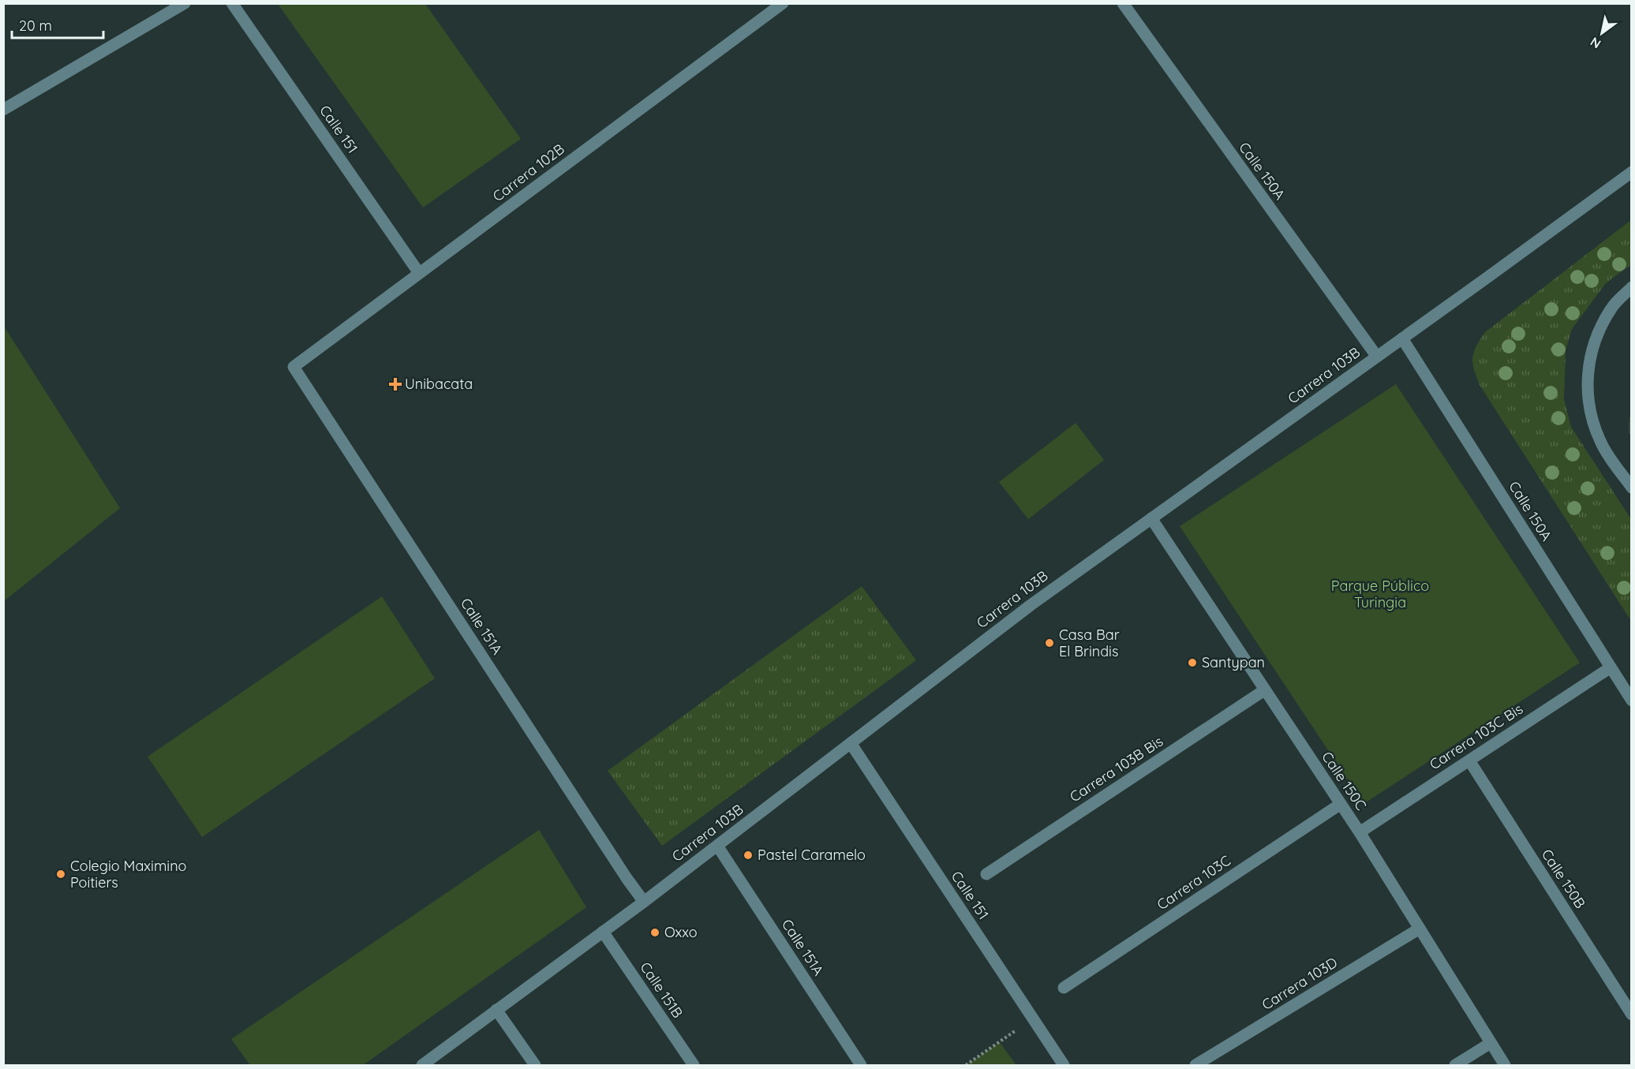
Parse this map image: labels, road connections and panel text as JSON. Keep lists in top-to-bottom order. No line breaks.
{"streets":{"street":["Calle 151","Calle 150A","Carrera 102B","Carrera 103B","Calle 151A","Carrera 103C Bis","Carrera 103B Bis","Calle 150C","Calle 150B","Carrera 103C","Carrera 103D","Calle 151B"]},"crossings":[["Calle 151","Carrera 102B"],["Calle 151","Carrera 103B"],["Calle 150A","Carrera 103B"],["Calle 150A","Carrera 103C Bis"],["Carrera 102B","Calle 151A"],["Carrera 103B","Calle 151A"],["Carrera 103B","Calle 150C"],["Carrera 103B","Calle 151B"],["Carrera 103C Bis","Calle 150C"],["Carrera 103C Bis","Calle 150B"],["Carrera 103B Bis","Calle 150C"],["Calle 150C","Carrera 103C"],["Calle 150C","Carrera 103D"]],"parks":["Parque Público Turingia"],"places":{"health":["Unibacata"],"other":["Casa Bar El Brindis","Santypan","Pastel Caramelo","Colegio Maximino Poitiers","Oxxo"]},"scale_bar":"20 m","north":"bottom left"}
